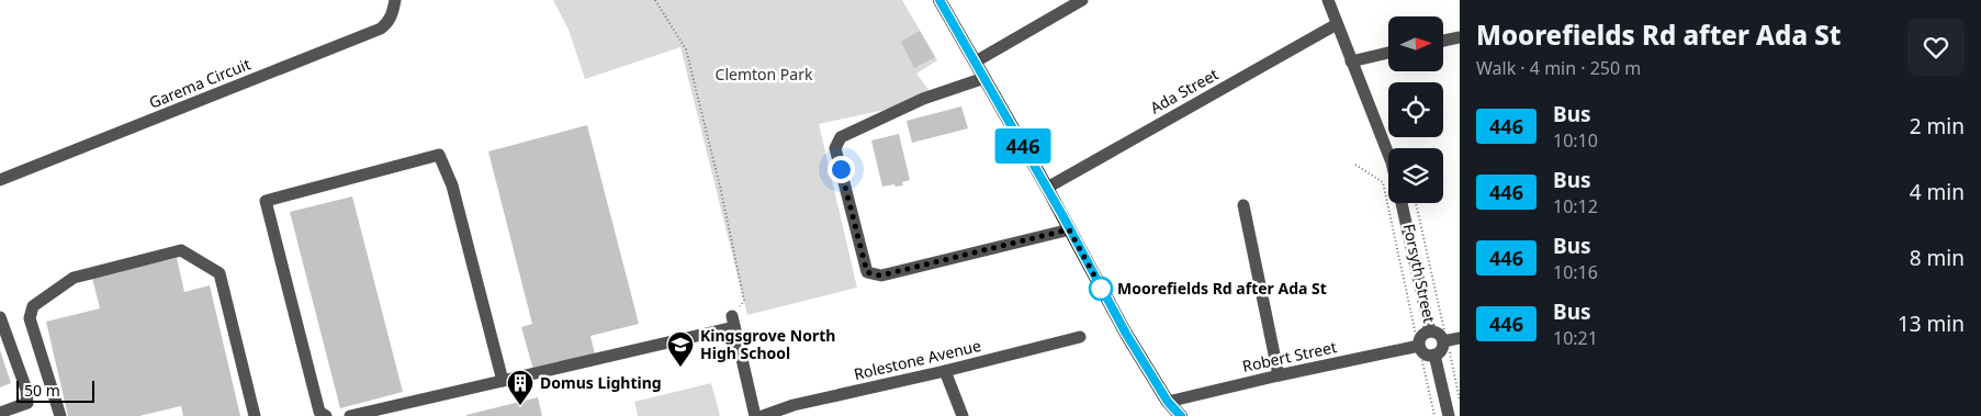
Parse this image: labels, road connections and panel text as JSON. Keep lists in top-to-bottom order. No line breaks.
{"streets":{"street":["Garema Circuit","Ada Street","Forsyth Street","Robert Street","Rolestone Avenue"]},"crossings":[["Ada Street","Forsyth Street"],["Forsyth Street","Robert Street"]],"parks":["Clemton Park"],"places":{"other":["Moorefields Rd after Ada St"],"school or university":["Kingsgrove North High School"],"building":["Domus Lighting"]},"lines":["bus line 446"],"scale_bar":"50 m","north":"right","page":{"on_map":"446","heading":["Moorefields Rd after Ada St","Walk · 4 min · 250 m"],"list":[{"mark":"446","name":"Bus","note":"10:10","value":"2 min"},{"mark":"446","name":"Bus","note":"10:12","value":"4 min"},{"mark":"446","name":"Bus","note":"10:16","value":"8 min"},{"mark":"446","name":"Bus","note":"10:21","value":"13 min"}],"scale":"50 m"}}
